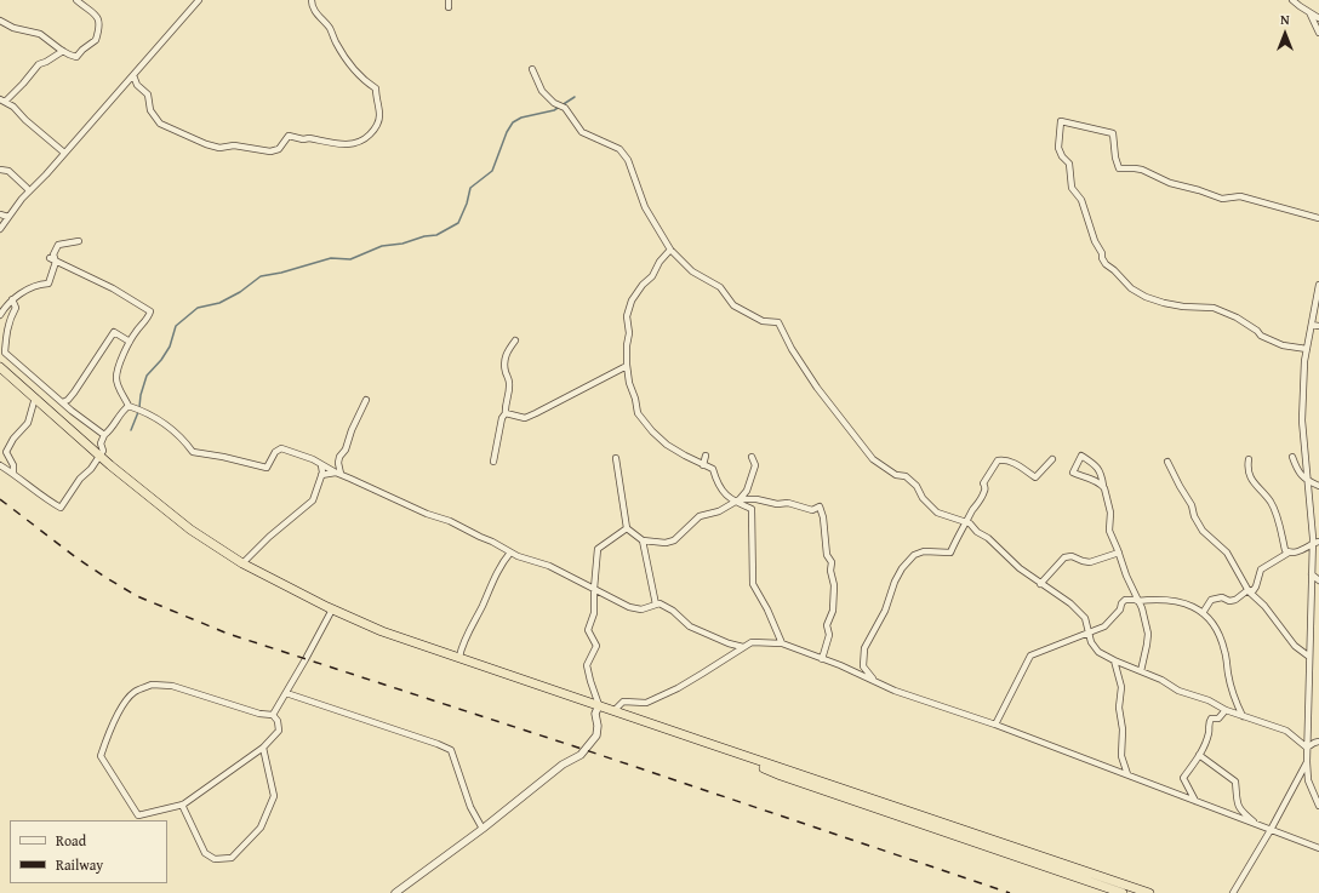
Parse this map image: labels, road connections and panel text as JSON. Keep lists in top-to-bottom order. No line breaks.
{"legend":["Road","Railway"],"north":"top"}
